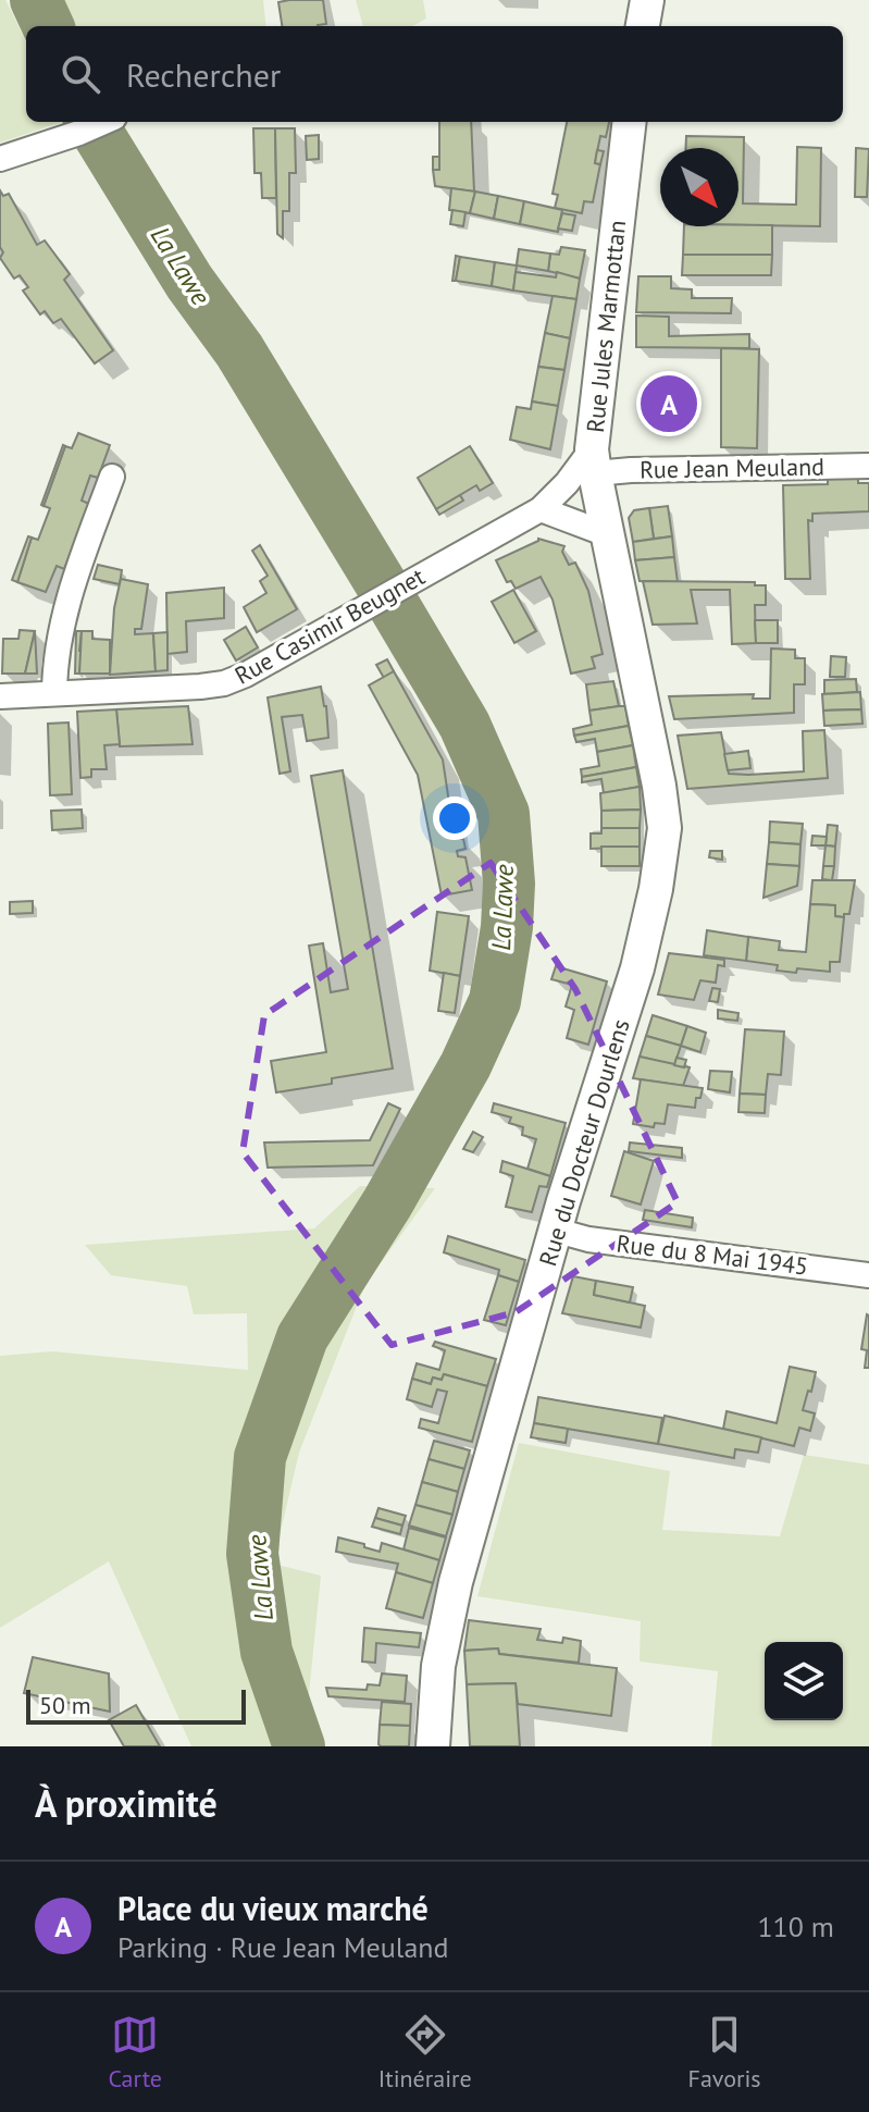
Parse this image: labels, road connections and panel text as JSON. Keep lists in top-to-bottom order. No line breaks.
{"streets":{"street":["Rue Jules Marmottan","Rue Jean Meuland","Rue Casimir Beugnet","Rue du Docteur Dourlens","Rue du 8 Mai 1945"]},"crossings":[["Rue Jules Marmottan","Rue Jean Meuland"],["Rue Jules Marmottan","Rue Casimir Beugnet"],["Rue Jules Marmottan","Rue du Docteur Dourlens"],["Rue Jean Meuland","Rue Casimir Beugnet"],["Rue du Docteur Dourlens","Rue du 8 Mai 1945"]],"water":["La Lawe"],"scale_bar":"50 m","north":"bottom right","page":{"search":"Rechercher","pins":"A","scale":"50 m","heading":"À proximité","list":[{"mark":"A","name":"Place du vieux marché","note":"Parking · Rue Jean Meuland","value":"110 m"}],"nav":["Carte","Itinéraire","Favoris"]}}
